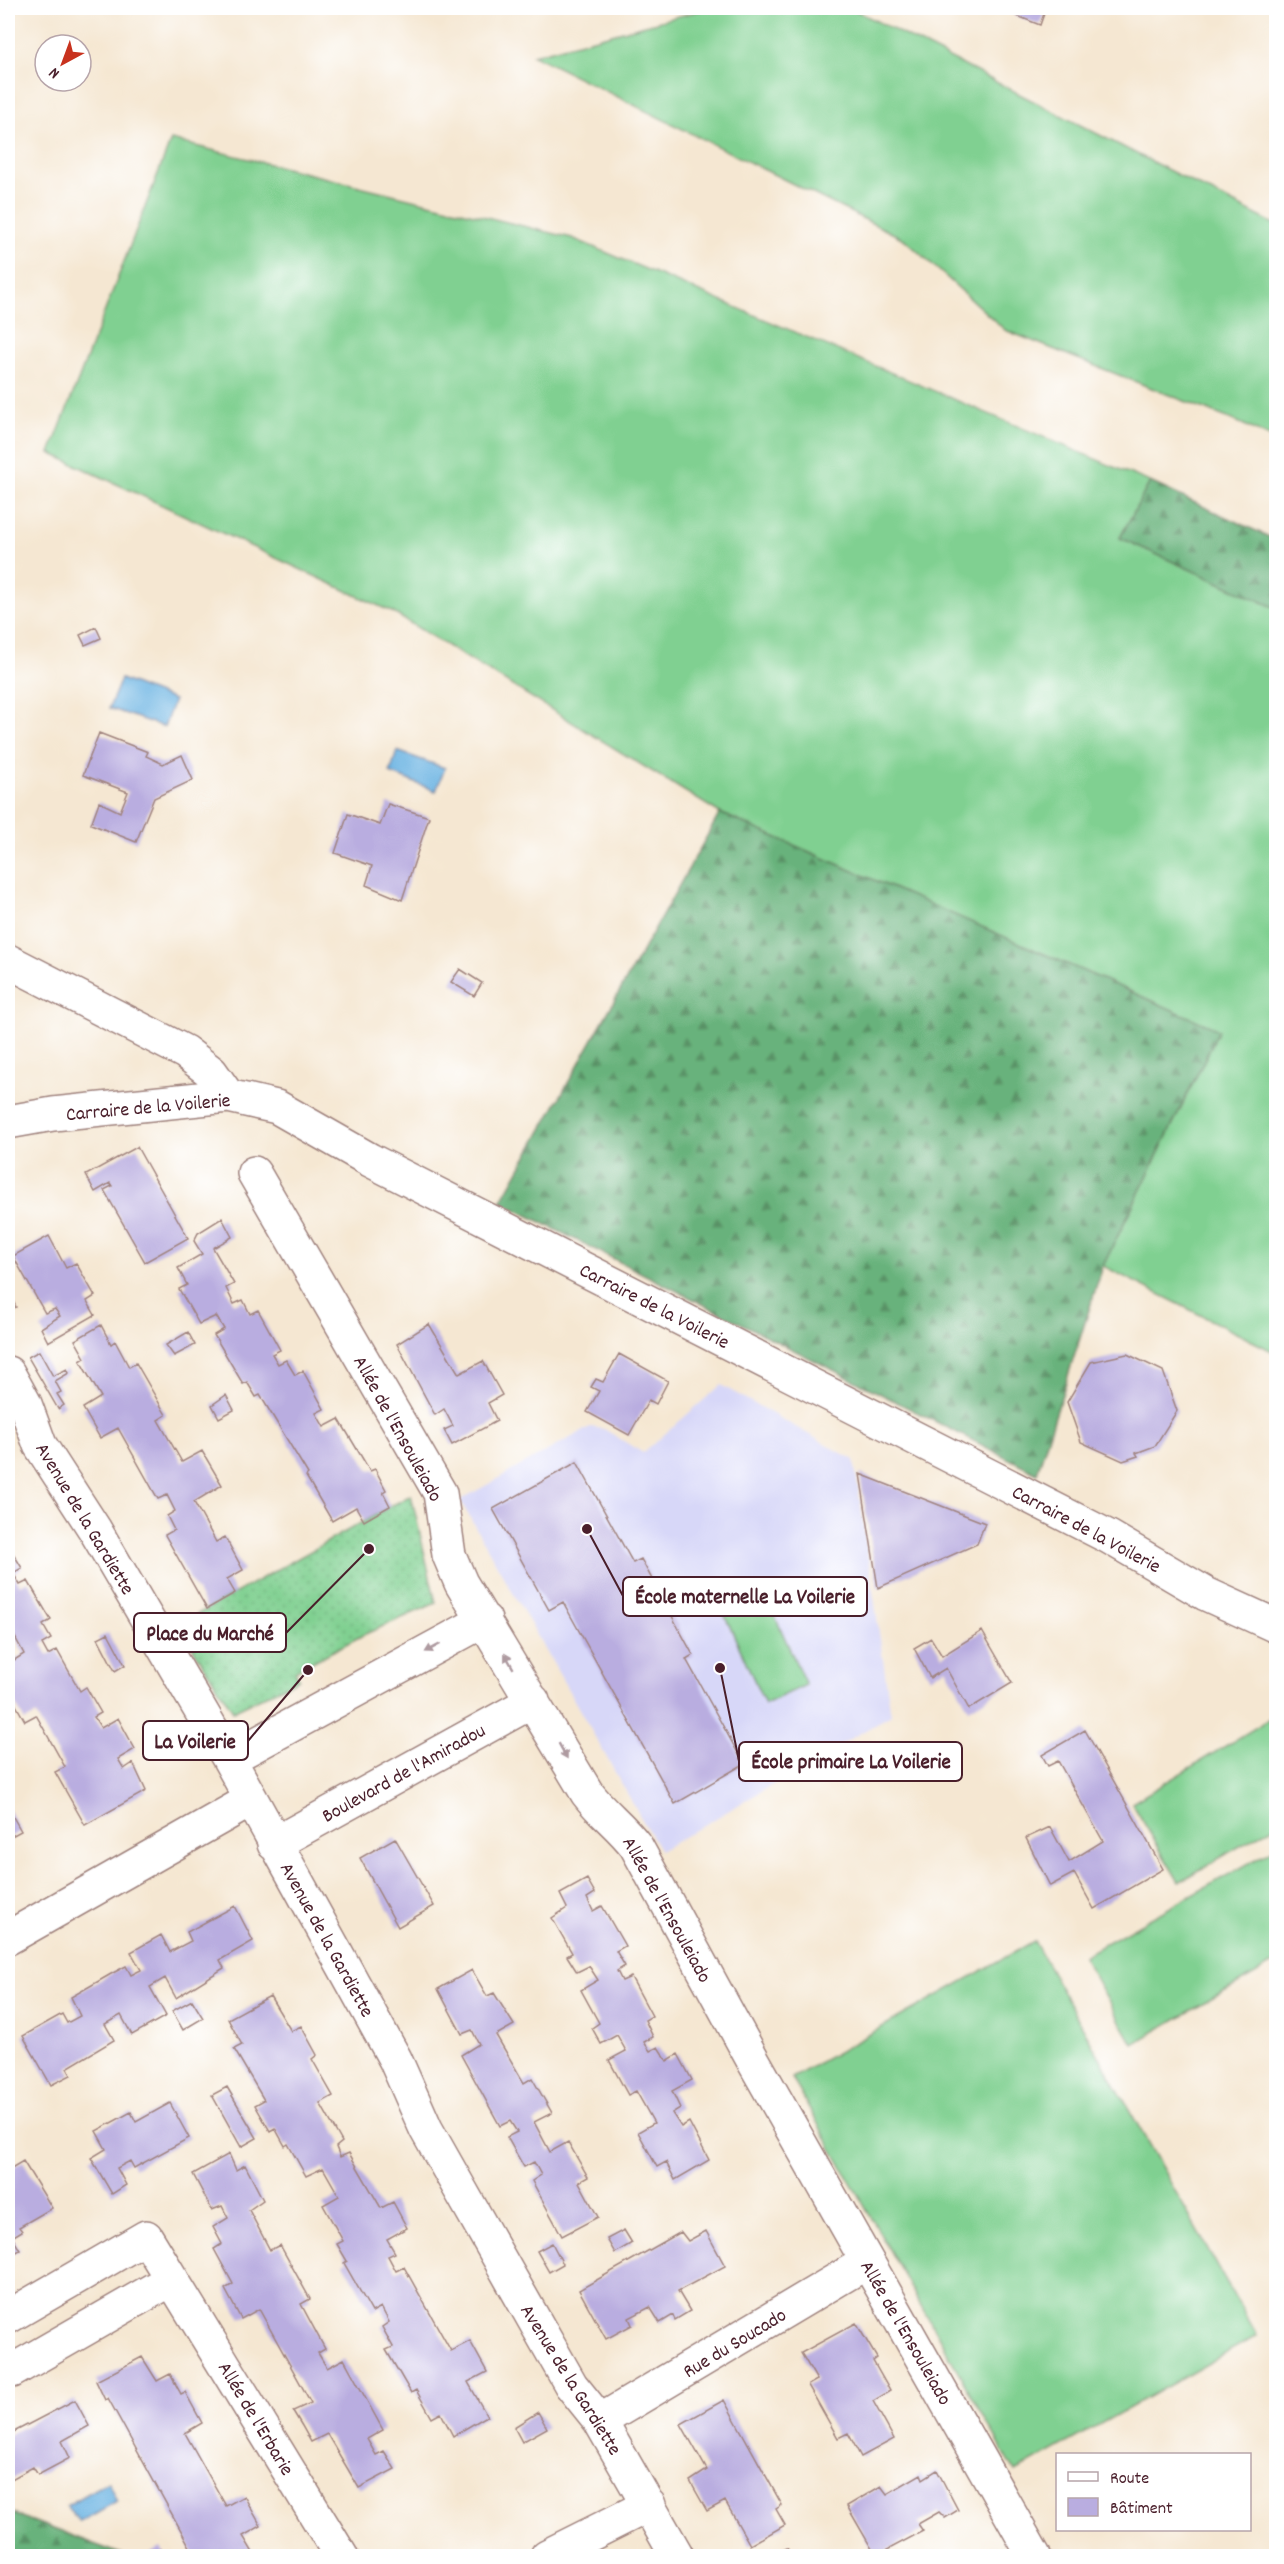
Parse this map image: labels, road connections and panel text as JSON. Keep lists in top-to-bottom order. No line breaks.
{"streets":{"street":["Carraire de la Voilerie","Allée de l'Ensouleiado","Avenue de la Gardiette","Boulevard de l'Amiradou","Rue du Soucado","Allée de l'Erbarie"]},"crossings":[["Allée de l'Ensouleiado","Boulevard de l'Amiradou"],["Allée de l'Ensouleiado","Rue du Soucado"],["Avenue de la Gardiette","Boulevard de l'Amiradou"],["Avenue de la Gardiette","Rue du Soucado"]],"places":["École maternelle La Voilerie","Place du Marché","École primaire La Voilerie","La Voilerie"],"legend":["Route","Bâtiment"],"north":"bottom left"}
